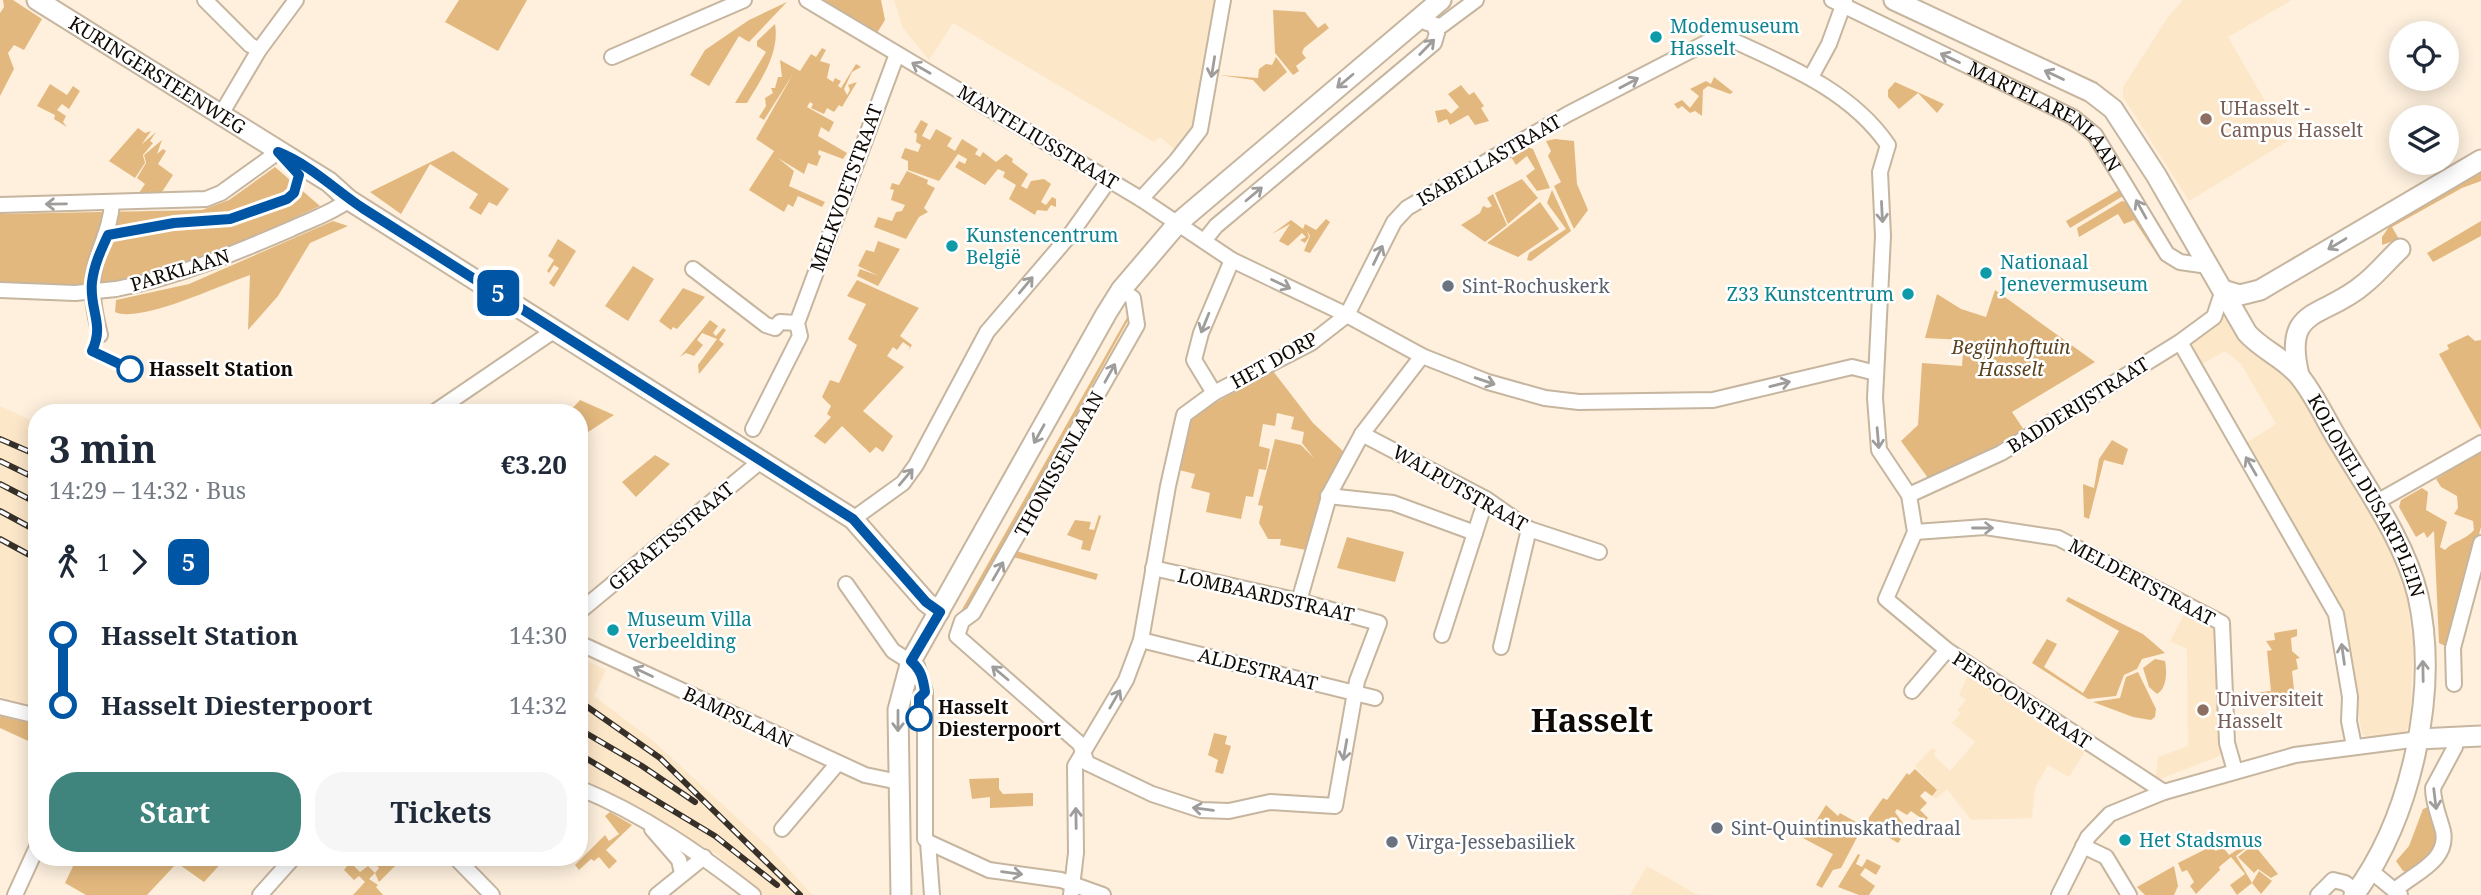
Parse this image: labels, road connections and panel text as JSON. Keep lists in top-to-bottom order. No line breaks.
{"streets":{"main road":["KURINGERSTEENWEG","MARTELARENLAAN","THONISSENLAAN","KOLONEL DUSARTPLEIN"],"street":["MANTELIUSSTRAAT","ISABELLASTRAAT","MELKVOETSTRAAT","PARKLAAN","HET DORP","BADDERIJSTRAAT","WALPUTSTRAAT","GERAETSSTRAAT","MELDERTSTRAAT","LOMBAARDSTRAAT","ALDESTRAAT","PERSOONSTRAAT","BAMPSLAAN"]},"crossings":[["KURINGERSTEENWEG","PARKLAAN"],["KURINGERSTEENWEG","THONISSENLAAN"],["KURINGERSTEENWEG","GERAETSSTRAAT"],["MARTELARENLAAN","BADDERIJSTRAAT"],["MARTELARENLAAN","KOLONEL DUSARTPLEIN"],["MANTELIUSSTRAAT","MELKVOETSTRAAT"],["MANTELIUSSTRAAT","HET DORP"],["MANTELIUSSTRAAT","THONISSENLAAN"],["ISABELLASTRAAT","HET DORP"],["HET DORP","THONISSENLAAN"],["BADDERIJSTRAAT","KOLONEL DUSARTPLEIN"],["THONISSENLAAN","BAMPSLAAN"],["MELDERTSTRAAT","PERSOONSTRAAT"],["LOMBAARDSTRAAT","ALDESTRAAT"]],"one_way":["MARTELARENLAAN","MANTELIUSSTRAAT","ISABELLASTRAAT","KOLONEL DUSARTPLEIN","MELDERTSTRAAT","BAMPSLAAN"],"districts":["Hasselt"],"parks":["Begijnhoftuin Hasselt"],"places":["Modemuseum Hasselt","UHasselt - Campus Hasselt","Kunstencentrum België","Nationaal Jenevermuseum","Sint-Rochuskerk","Z33 Kunstcentrum","Hasselt Station","Museum Villa Verbeelding","Universiteit Hasselt","Hasselt Diesterpoort","Sint-Quintinuskathedraal","Het Stadsmus","Virga-Jessebasiliek"],"lines":["bus line 5"],"page":{"on_map":"5","heading":["3 min","14:29 – 14:32 · Bus","€3.20"],"legs":["1","5"],"list":[{"name":"Hasselt Station","value":"14:30"},{"name":"Hasselt Diesterpoort","value":"14:32"}],"buttons":["Start","Tickets"]}}
